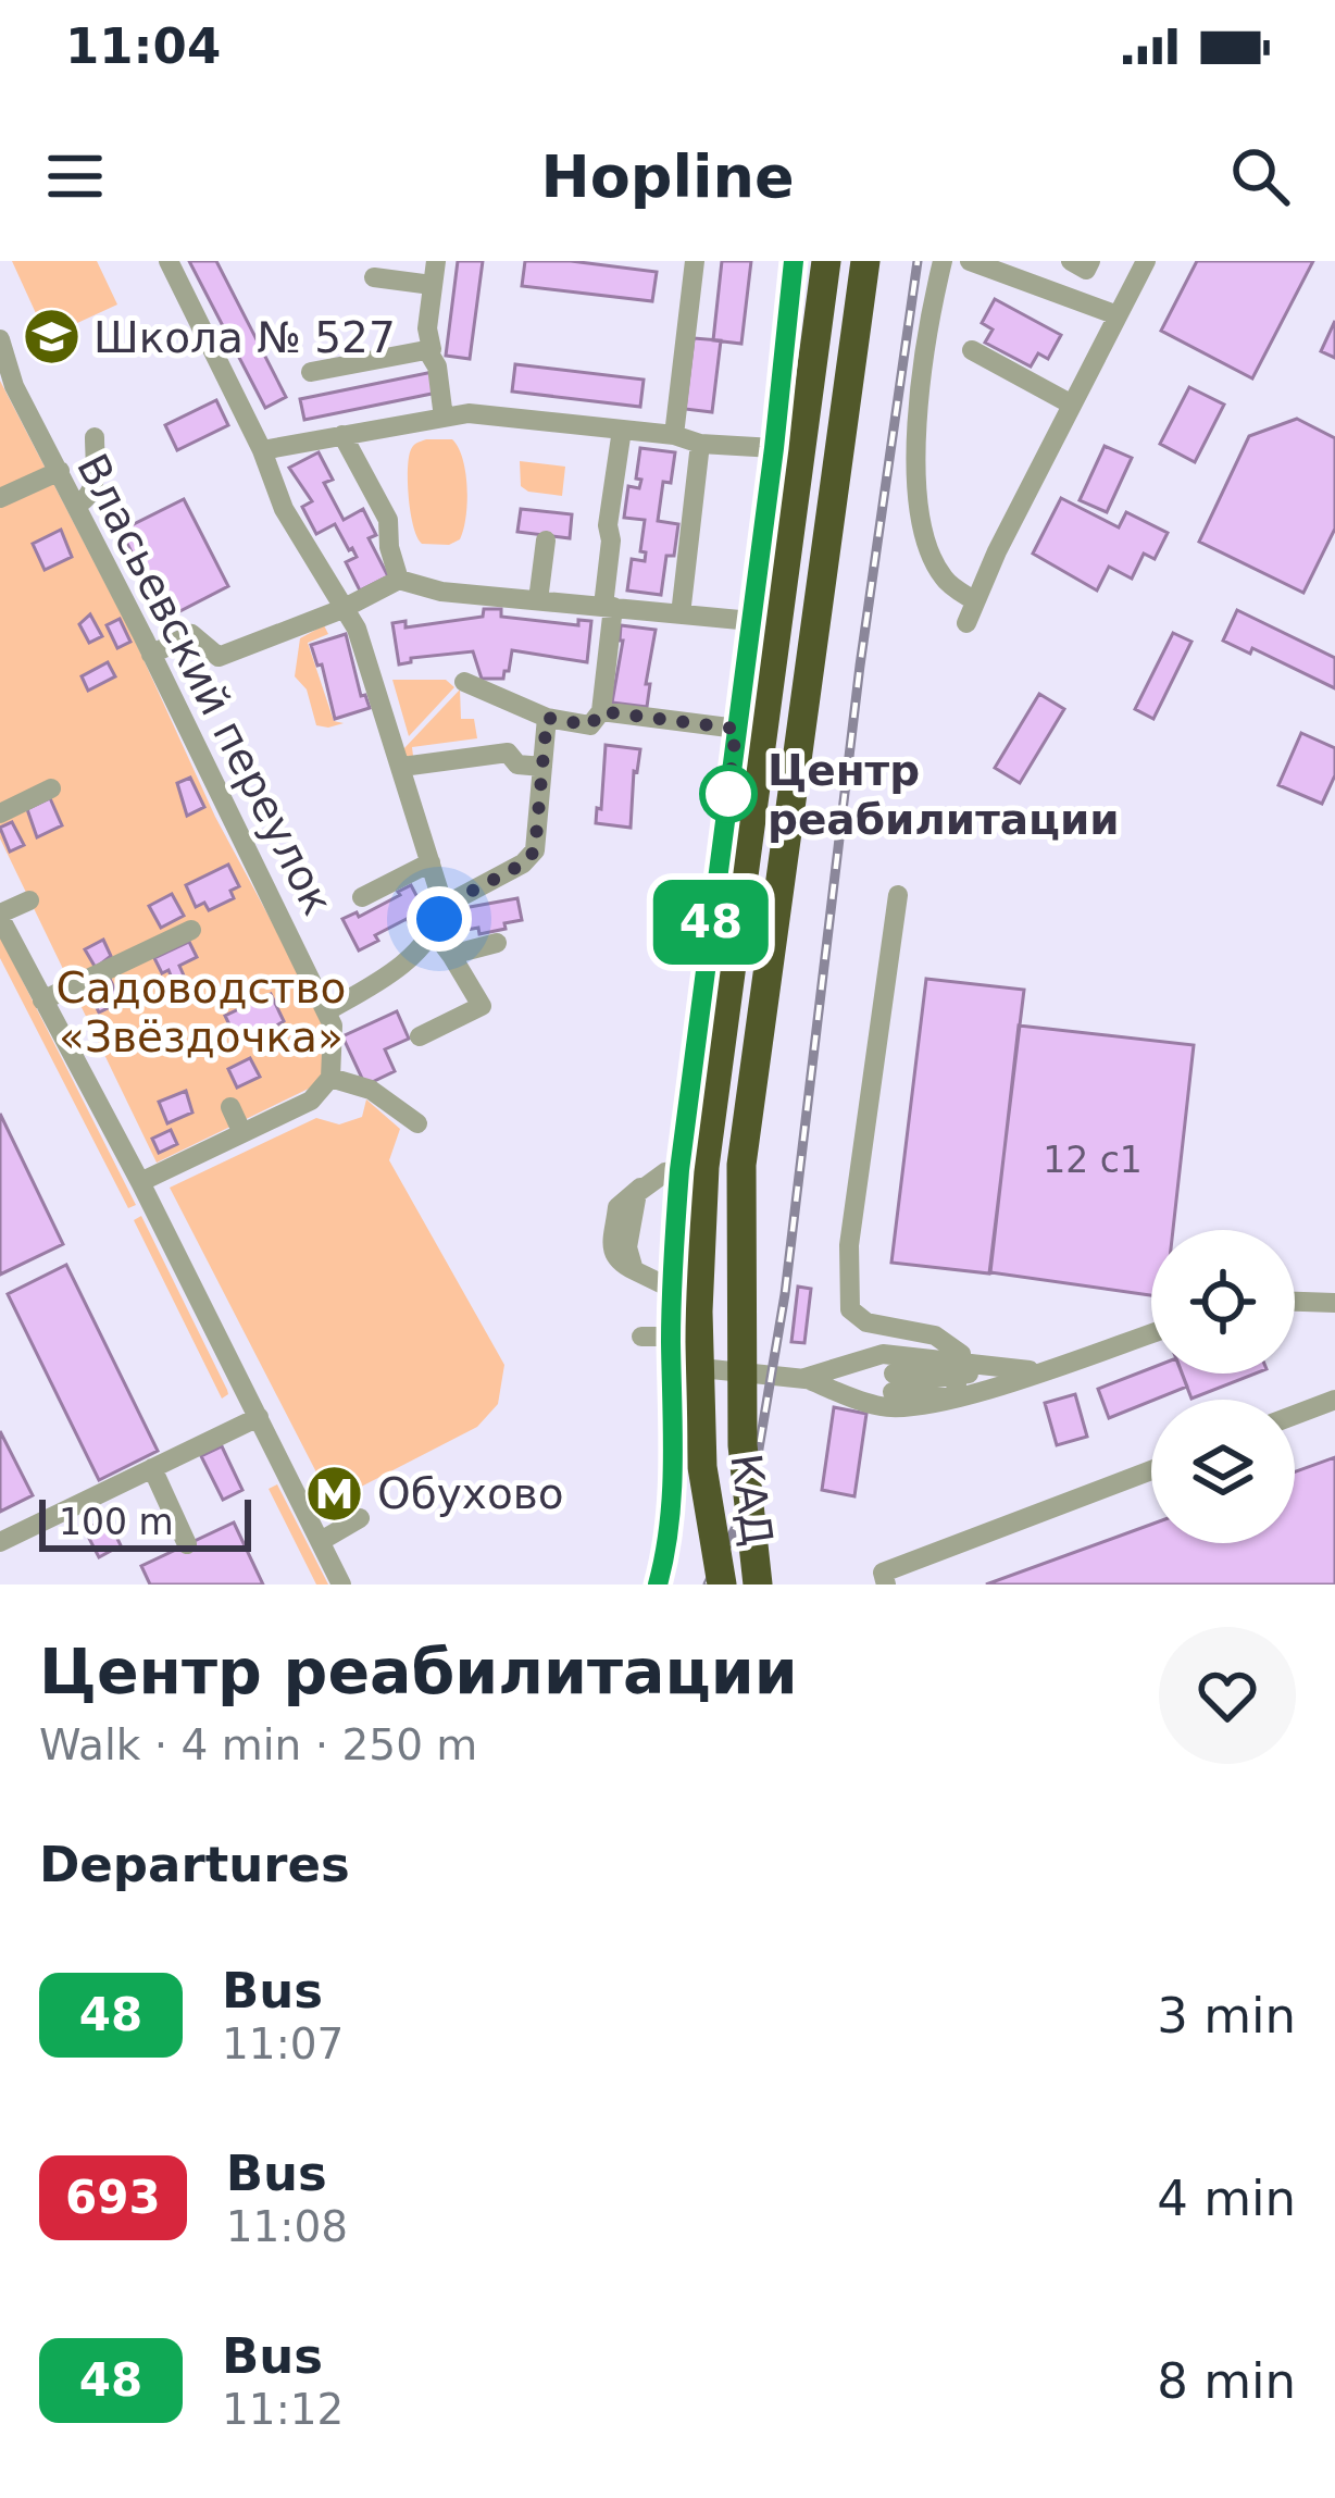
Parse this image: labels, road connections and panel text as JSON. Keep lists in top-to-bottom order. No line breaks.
{"streets":{"highway":["КАД"],"street":["Власьевский переулок"]},"parks":["Садоводство «Звёздочка»"],"places":{"school or university":["Школа № 527"],"other":["Центр реабилитации"],"metro station":["Обухово"]},"lines":["bus line 48"],"house_numbers":["12 с1"],"scale_bar":"100 m","page":{"status":"11:04","header":"Hopline","on_map":"48","scale":"100 m","heading":[["Центр реабилитации","Walk · 4 min · 250 m"],"Departures"],"list":[{"mark":"48","name":"Bus","note":"11:07","value":"3 min"},{"mark":"693","name":"Bus","note":"11:08","value":"4 min"},{"mark":"48","name":"Bus","note":"11:12","value":"8 min"}]}}
